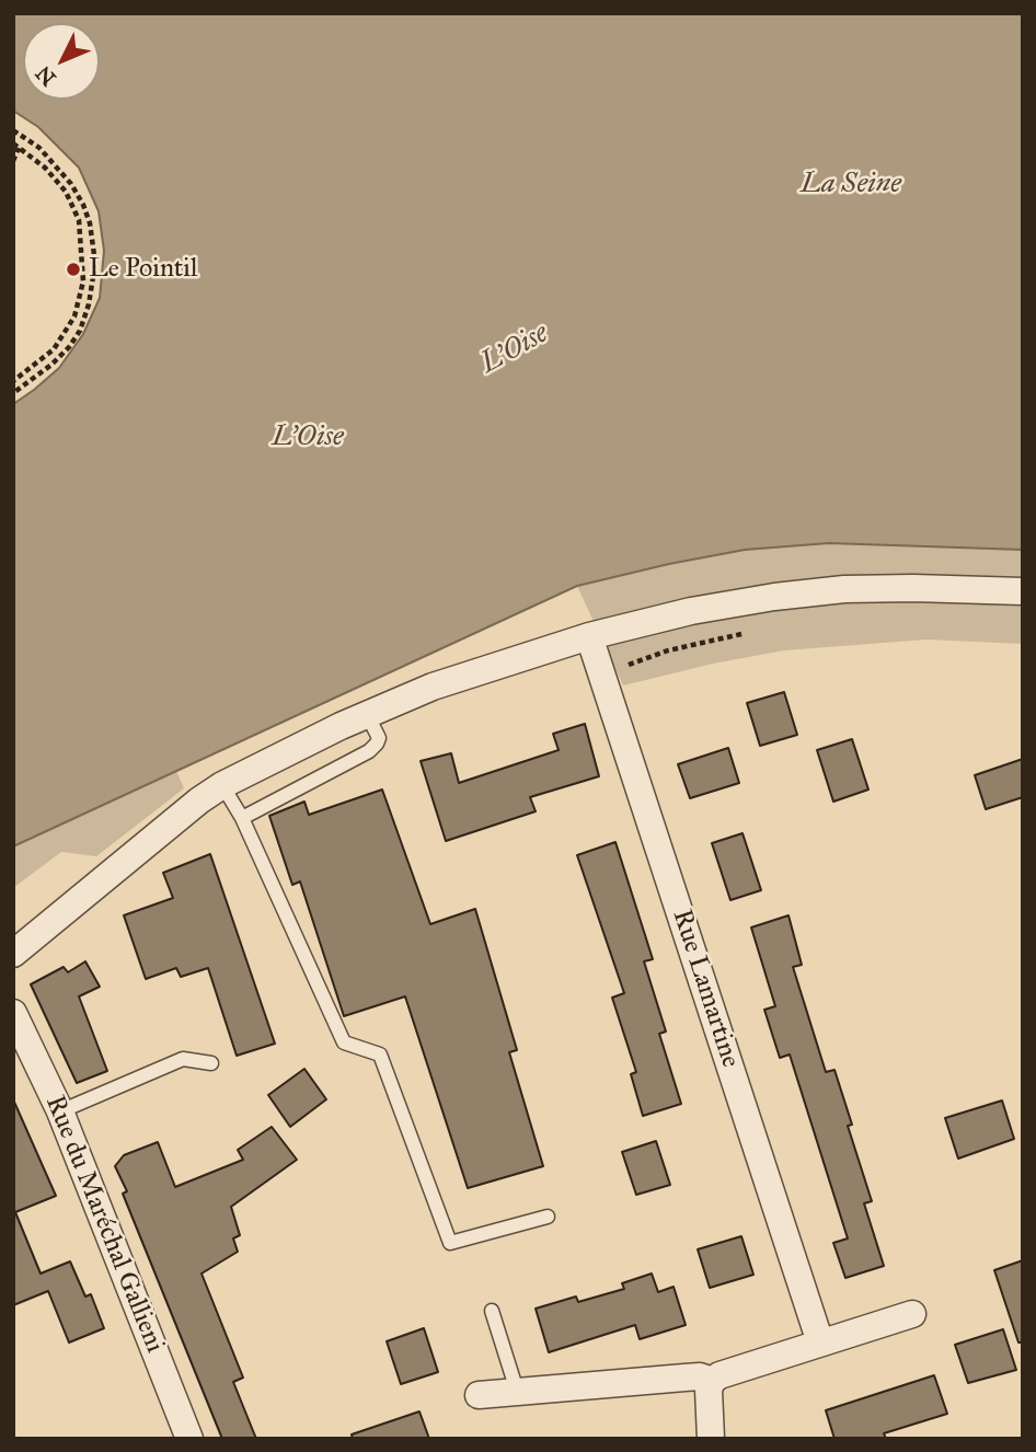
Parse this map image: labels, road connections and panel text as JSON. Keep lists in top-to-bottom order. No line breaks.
{"streets":{"street":["Rue Lamartine","Rue du Maréchal Gallieni"]},"water":["La Seine","L'Oise","L’Oise"],"places":["Le Pointil"],"north":"bottom left"}
